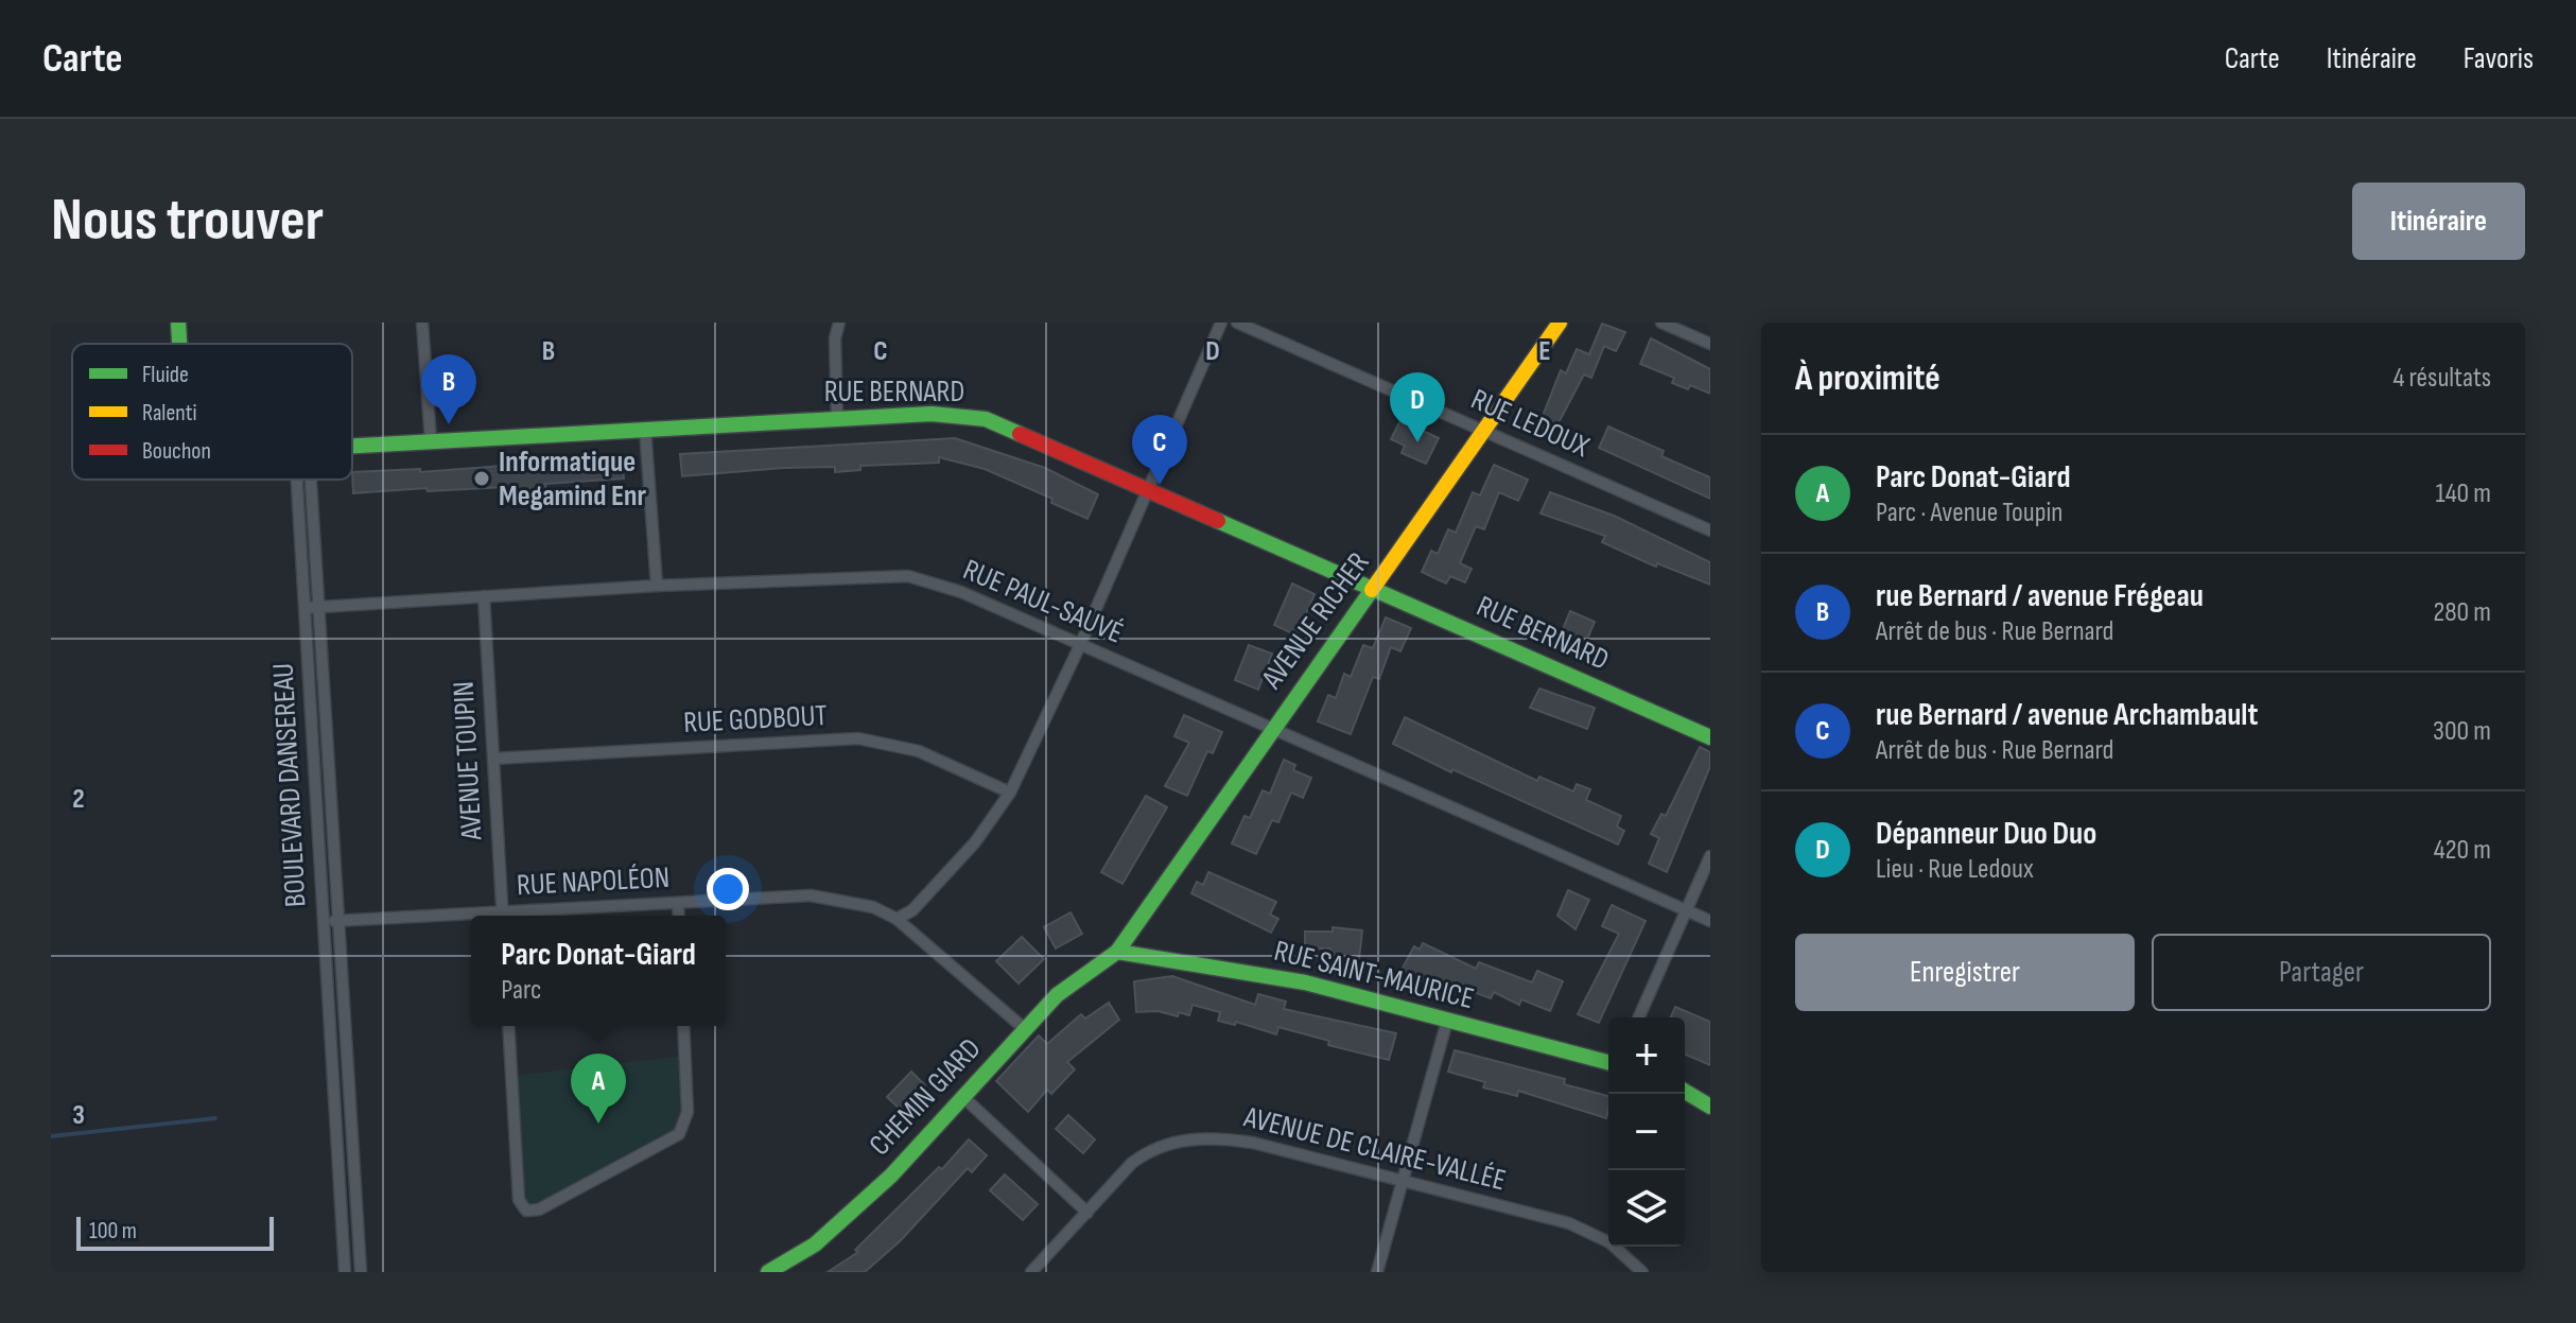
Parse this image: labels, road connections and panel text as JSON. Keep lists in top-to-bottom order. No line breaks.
{"streets":{"street":["RUE BERNARD","RUE LEDOUX","RUE PAUL-SAUVÉ","AVENUE RICHER","RUE GODBOUT","AVENUE TOUPIN","BOULEVARD DANSEREAU","RUE NAPOLÉON","RUE SAINT-MAURICE","CHEMIN GIARD","AVENUE DE CLAIRE-VALLÉE"]},"crossings":[["RUE BERNARD","AVENUE RICHER"],["RUE LEDOUX","AVENUE RICHER"],["RUE PAUL-SAUVÉ","AVENUE RICHER"],["RUE PAUL-SAUVÉ","AVENUE TOUPIN"],["RUE PAUL-SAUVÉ","BOULEVARD DANSEREAU"],["AVENUE RICHER","RUE SAINT-MAURICE"],["AVENUE RICHER","CHEMIN GIARD"],["RUE GODBOUT","AVENUE TOUPIN"],["BOULEVARD DANSEREAU","RUE NAPOLÉON"],["RUE NAPOLÉON","CHEMIN GIARD"],["RUE SAINT-MAURICE","CHEMIN GIARD"]],"places":["Informatique Megamind Enr"],"legend":["Fluide","Ralenti","Bouchon"],"scale_bar":"100 m","page":{"header":"Carte","nav":["Carte","Itinéraire","Favoris"],"buttons":["Itinéraire",["Enregistrer","Partager"]],"title":"Nous trouver","heading":["À proximité","4 résultats"],"pins":["B","D","C","A"],"list":[{"mark":"A","name":"Parc Donat-Giard","note":"Parc · Avenue Toupin","value":"140 m"},{"mark":"B","name":"rue Bernard / avenue Frégeau","note":"Arrêt de bus · Rue Bernard","value":"280 m"},{"mark":"C","name":"rue Bernard / avenue Archambault","note":"Arrêt de bus · Rue Bernard","value":"300 m"},{"mark":"D","name":"Dépanneur Duo Duo","note":"Lieu · Rue Ledoux","value":"420 m"}],"popup":["Parc Donat-Giard","Parc"],"map_buttons":["+","−"],"scale":"100 m"},"grid":{"columns":["B","C","D","E"],"rows":["2","3"]}}
